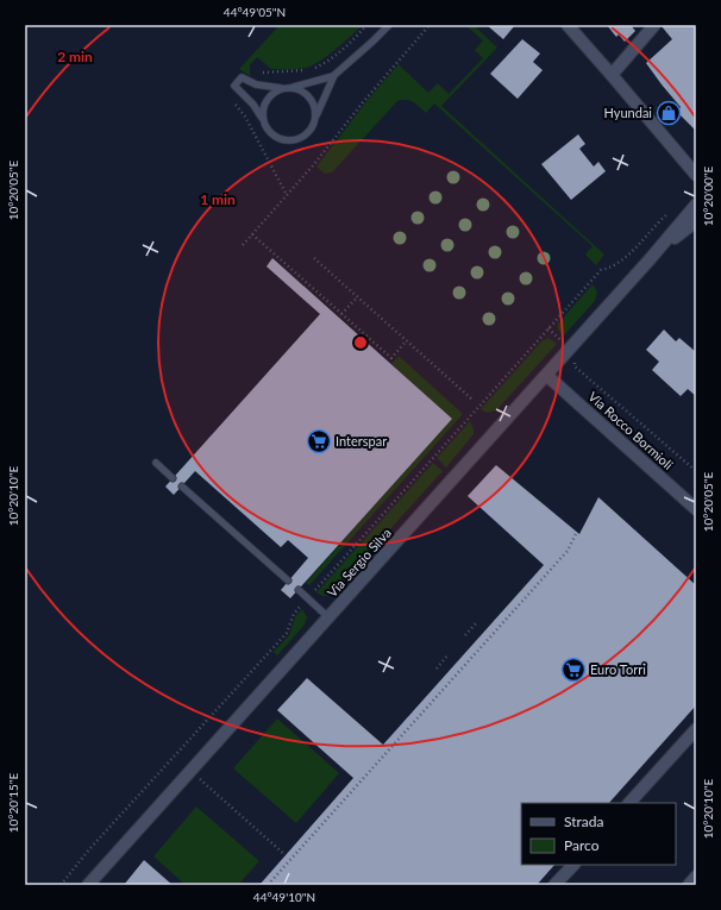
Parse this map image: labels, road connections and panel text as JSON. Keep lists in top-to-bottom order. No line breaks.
{"streets":{"street":["Via Rocco Bormioli","Via Sergio Silva"]},"crossings":[["Via Rocco Bormioli","Via Sergio Silva"]],"places":{"shop":["Hyundai"],"supermarket":["Interspar","Euro Torri"]},"legend":["Strada","Parco"],"coordinates":["44°49'05\"N","10°20'05\"E","10°20'00\"E","10°20'10\"E","10°20'15\"E","44°49'10\"N"],"rings":["2 min","1 min"]}
